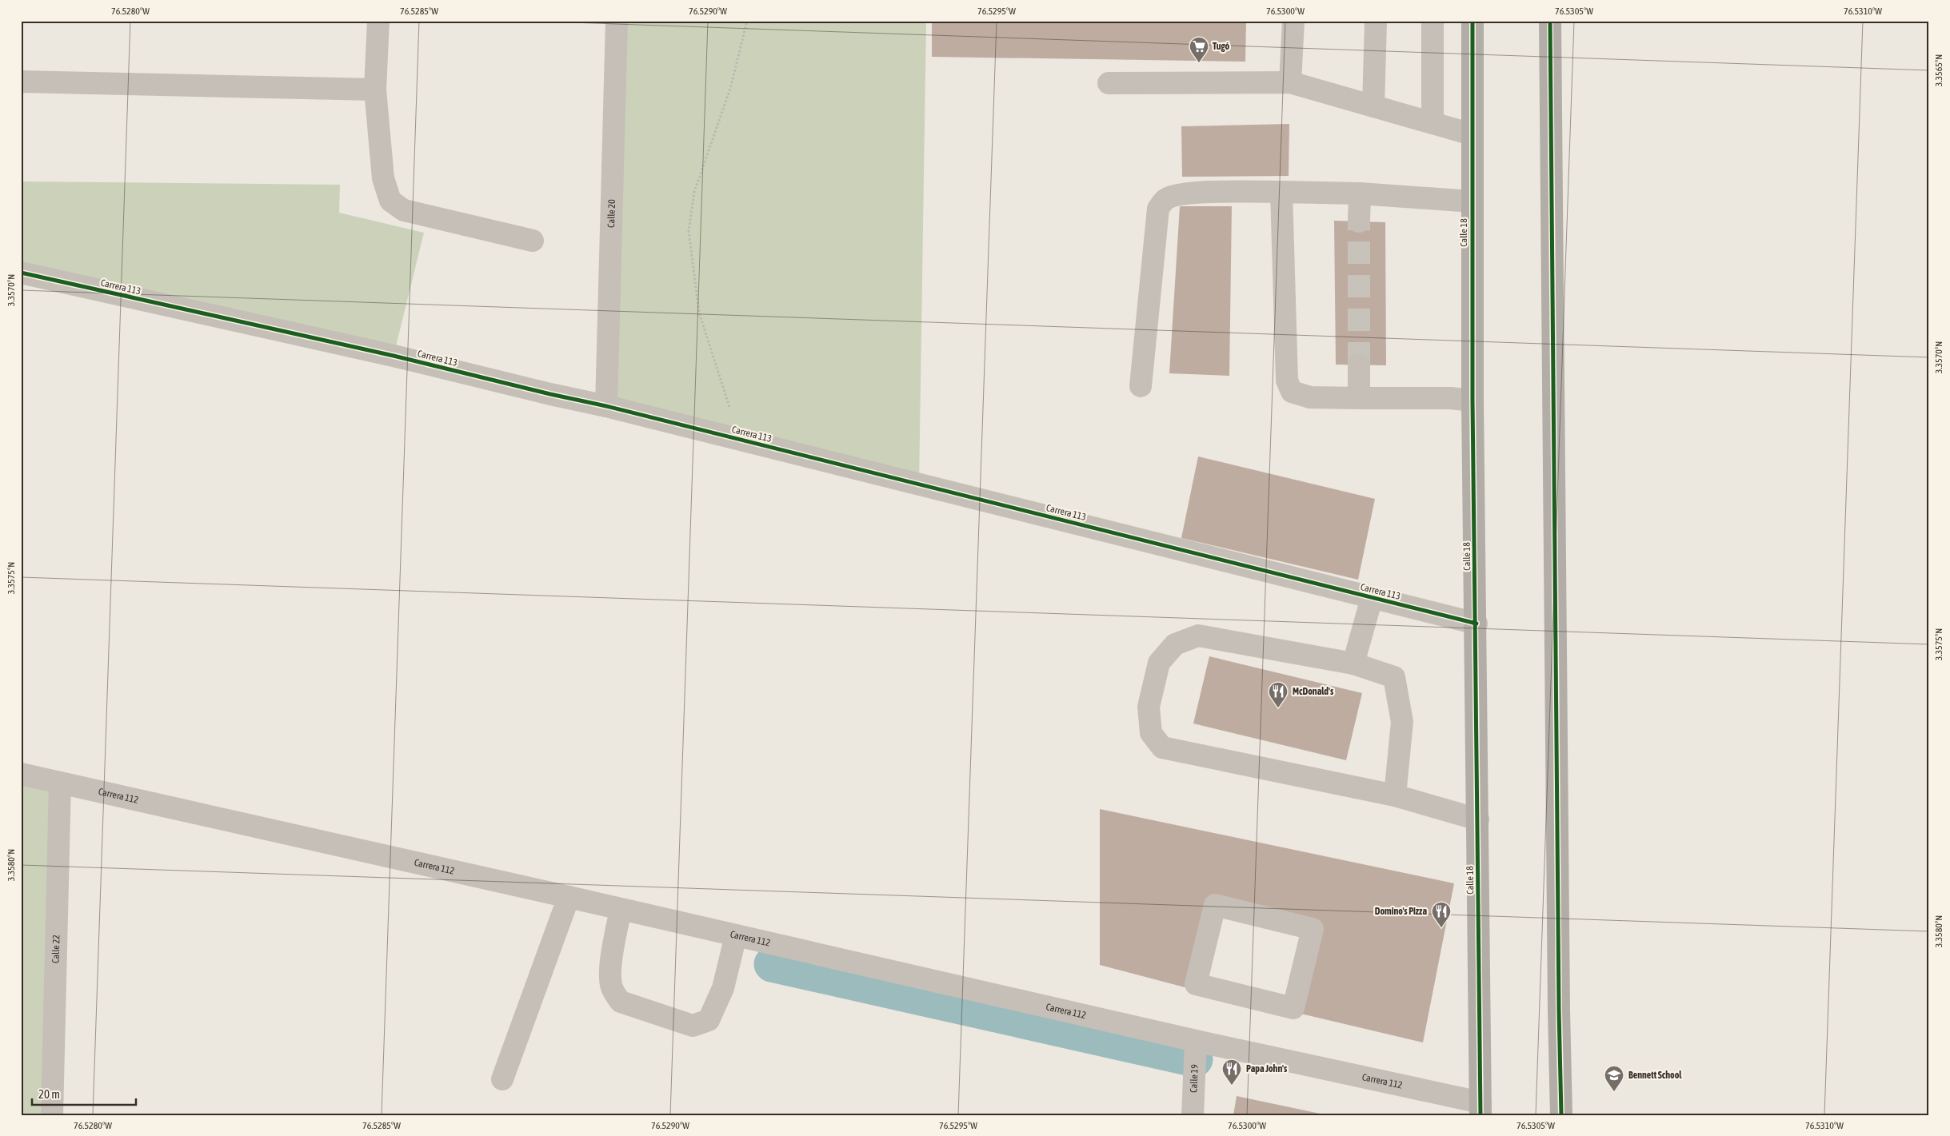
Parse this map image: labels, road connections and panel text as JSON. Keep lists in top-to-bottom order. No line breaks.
{"streets":{"main road":["Calle 18"],"street":["Calle 20","Carrera 113","Carrera 112","Calle 22","Calle 19"]},"crossings":[["Calle 20","Carrera 113"],["Calle 18","Carrera 113"],["Calle 18","Carrera 112"],["Carrera 112","Calle 22"],["Carrera 112","Calle 19"]],"places":{"supermarket":["Tugó"],"restaurant":["McDonald's","Domino's Pizza","Papa John's"],"school or university":["Bennett School"]},"scale_bar":"20 m","coordinates":["76.5280°W","76.5285°W","76.5290°W","76.5295°W","76.5300°W","76.5305°W","76.5310°W","3.3565°N","3.3570°N","3.3575°N","3.3580°N"]}
